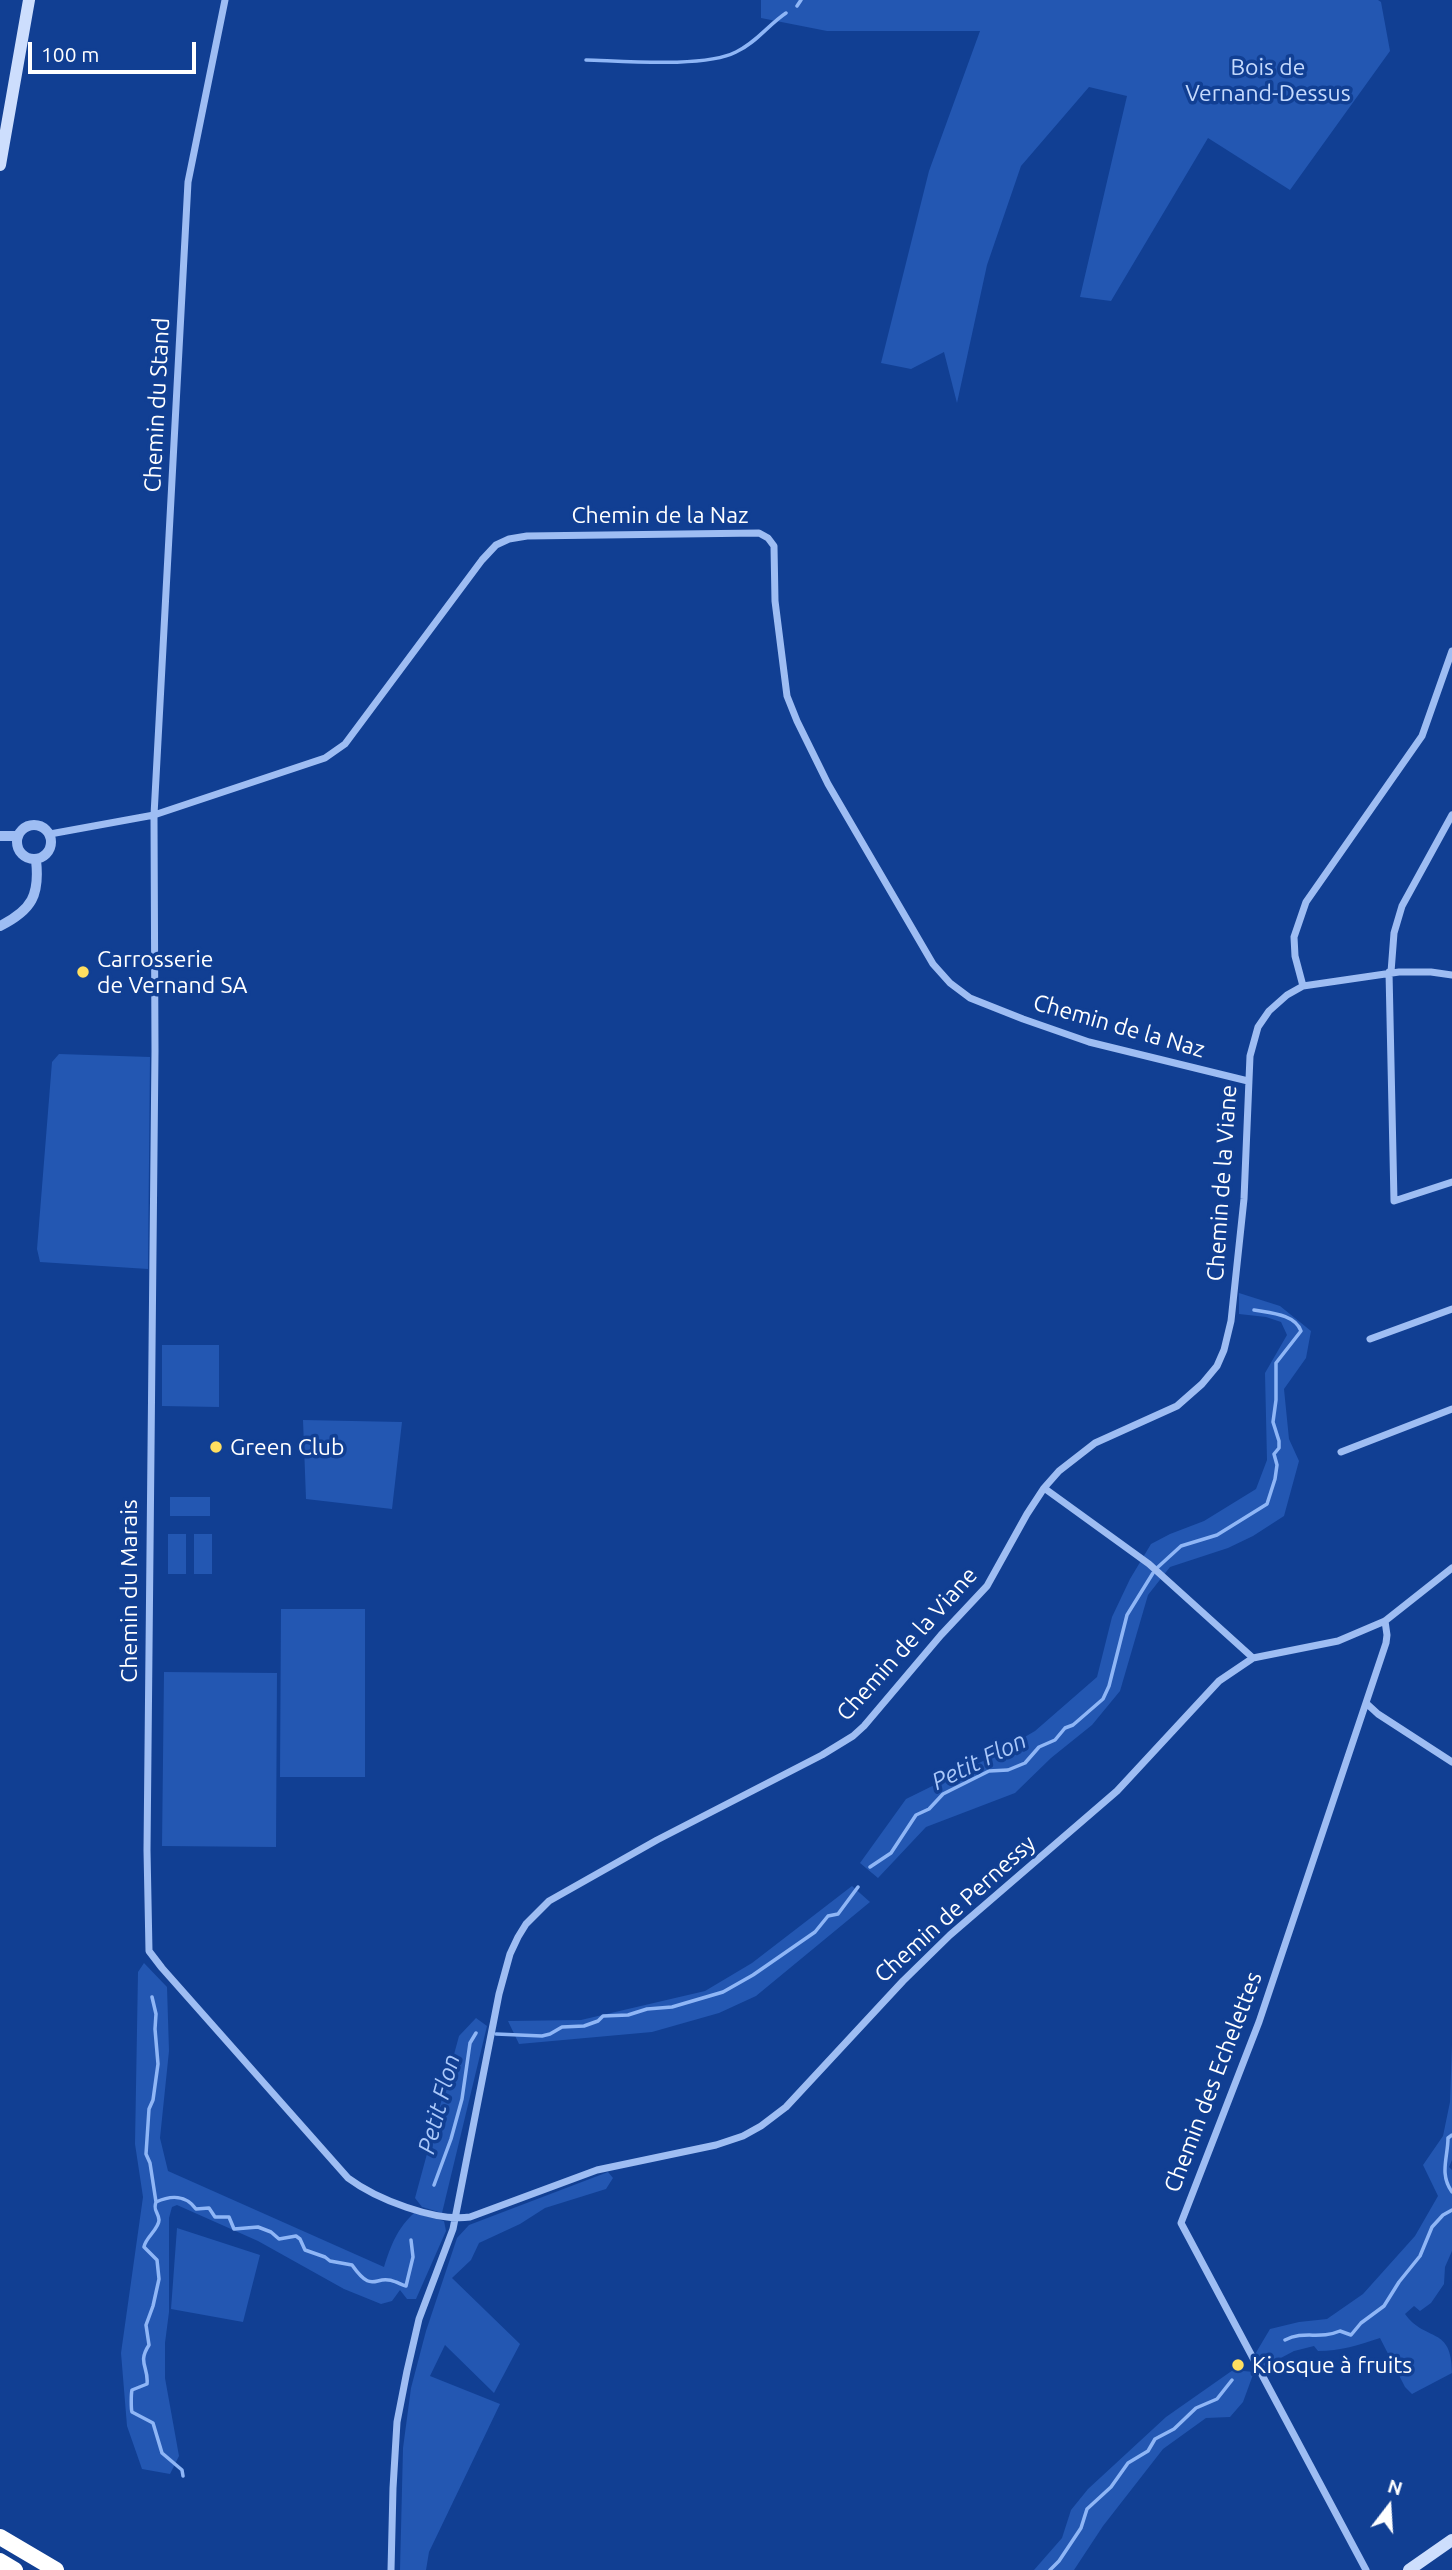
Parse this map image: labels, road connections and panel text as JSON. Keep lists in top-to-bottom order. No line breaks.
{"streets":{"street":["Chemin du Stand","Chemin de la Naz","Chemin de la Viane","Chemin du Marais","Chemin de Pernessy","Chemin des Echelettes"]},"crossings":[["Chemin du Stand","Chemin de la Naz"],["Chemin du Stand","Chemin du Marais"],["Chemin de la Naz","Chemin de la Viane"],["Chemin de la Naz","Chemin du Marais"],["Chemin de la Viane","Chemin du Marais"],["Chemin de la Viane","Chemin de Pernessy"],["Chemin du Marais","Chemin de Pernessy"],["Chemin de Pernessy","Chemin des Echelettes"]],"water":["Petit Flon"],"parks":["Bois de Vernand-Dessus"],"places":["Carrosserie de Vernand SA","Green Club","Kiosque à fruits"],"scale_bar":"100 m","north":"top"}
